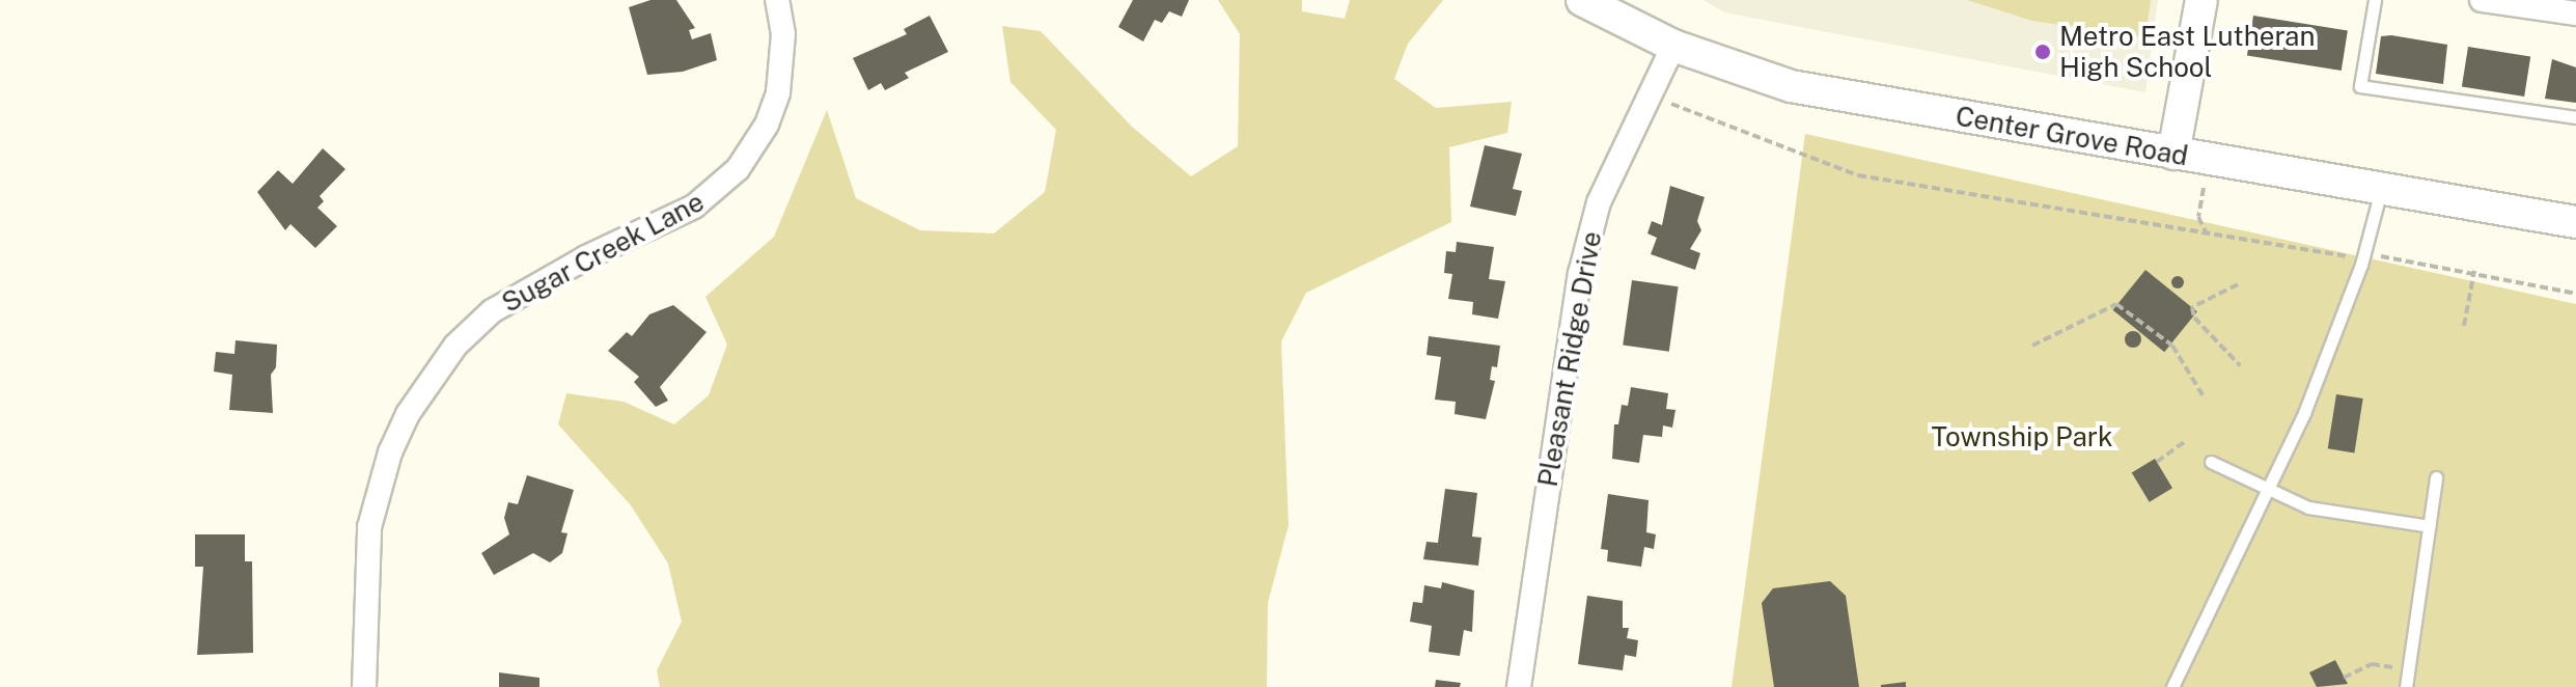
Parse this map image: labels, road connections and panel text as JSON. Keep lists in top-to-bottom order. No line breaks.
{"streets":{"street":["Center Grove Road","Sugar Creek Lane","Pleasant Ridge Drive"]},"crossings":[["Center Grove Road","Pleasant Ridge Drive"]],"parks":["Township Park"],"places":["Metro East Lutheran High School"]}
